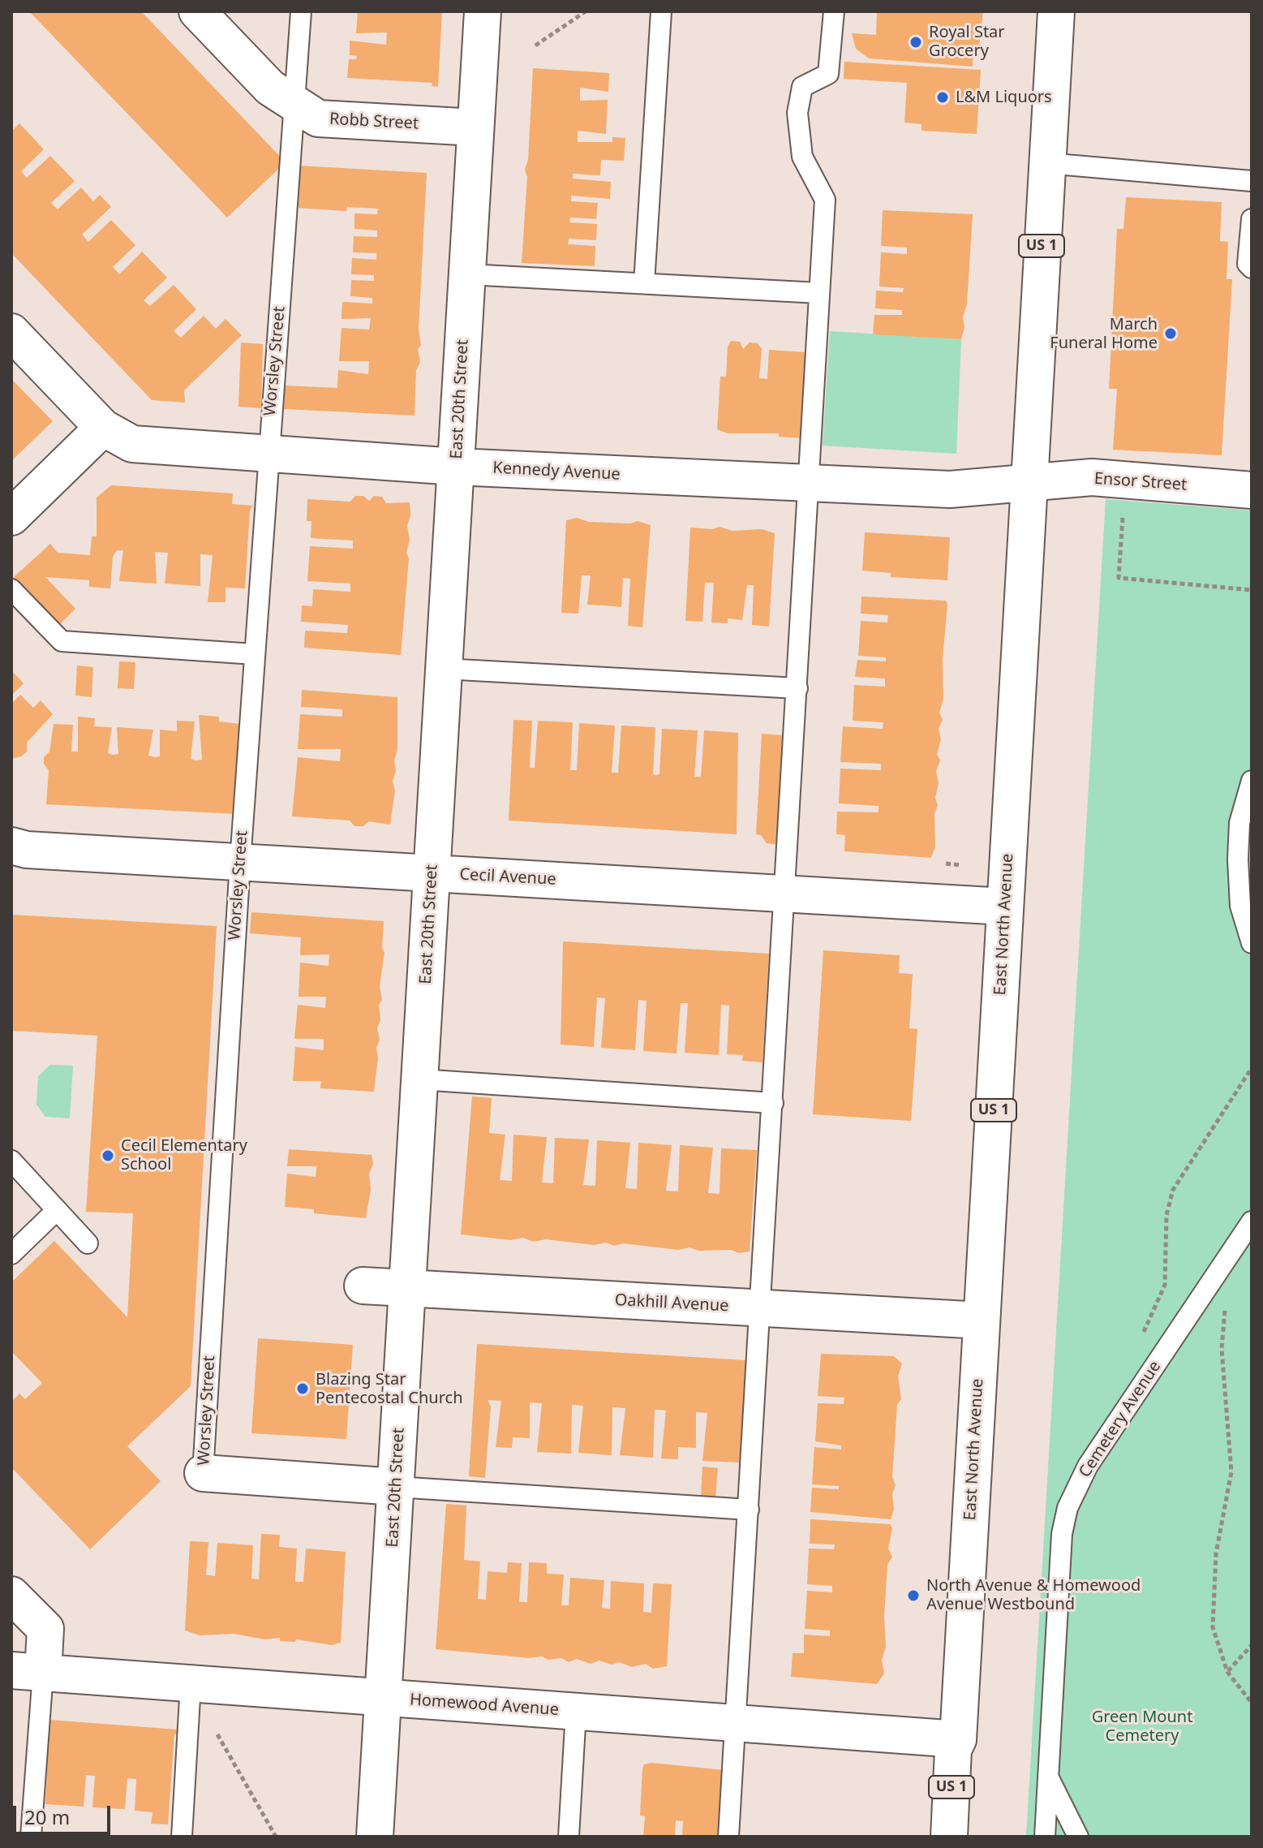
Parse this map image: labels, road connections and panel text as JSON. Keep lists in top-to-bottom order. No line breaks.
{"streets":{"street":["Robb Street","US 1","Worsley Street","East 20th Street","Kennedy Avenue","Ensor Street","Cecil Avenue","East North Avenue","Oakhill Avenue","Homewood Avenue"],"lane":["Cemetery Avenue"]},"crossings":[["Robb Street","Worsley Street"],["Robb Street","East 20th Street"],["Worsley Street","East 20th Street"],["Worsley Street","Kennedy Avenue"],["Worsley Street","Cecil Avenue"],["East 20th Street","Kennedy Avenue"],["East 20th Street","Cecil Avenue"],["East 20th Street","Oakhill Avenue"],["East 20th Street","Homewood Avenue"],["Kennedy Avenue","Ensor Street"],["Kennedy Avenue","East North Avenue"],["Ensor Street","East North Avenue"],["Cecil Avenue","East North Avenue"],["East North Avenue","Oakhill Avenue"],["East North Avenue","Homewood Avenue"]],"parks":["Green Mount Cemetery"],"places":["Royal Star Grocery","L&M Liquors","March Funeral Home","Cecil Elementary School","Blazing Star Pentecostal Church","North Avenue & Homewood Avenue Westbound"],"scale_bar":"20 m"}
